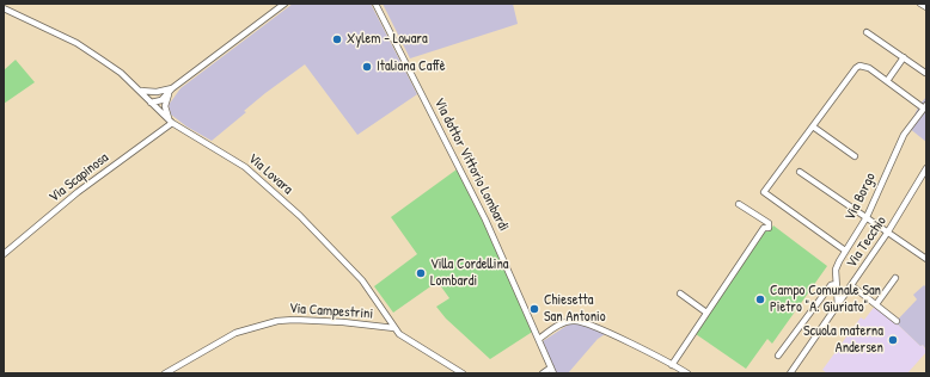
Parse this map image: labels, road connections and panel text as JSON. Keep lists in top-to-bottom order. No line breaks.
{"streets":{"street":["Via dottor Vittorio Lombardi","Via Lovara","Via Scapinosa","Via Borgo","Via Tecchio","Via Campestrini"]},"crossings":[["Via Lovara","Via Scapinosa"],["Via Lovara","Via Campestrini"],["Via Borgo","Via Tecchio"]],"places":["Xylem - Lowara","Italiana Caffè","Villa Cordellina Lombardi","Campo Comunale San Pietro \"A. Giuriato\"","Chiesetta San Antonio","Scuola materna Andersen"]}
